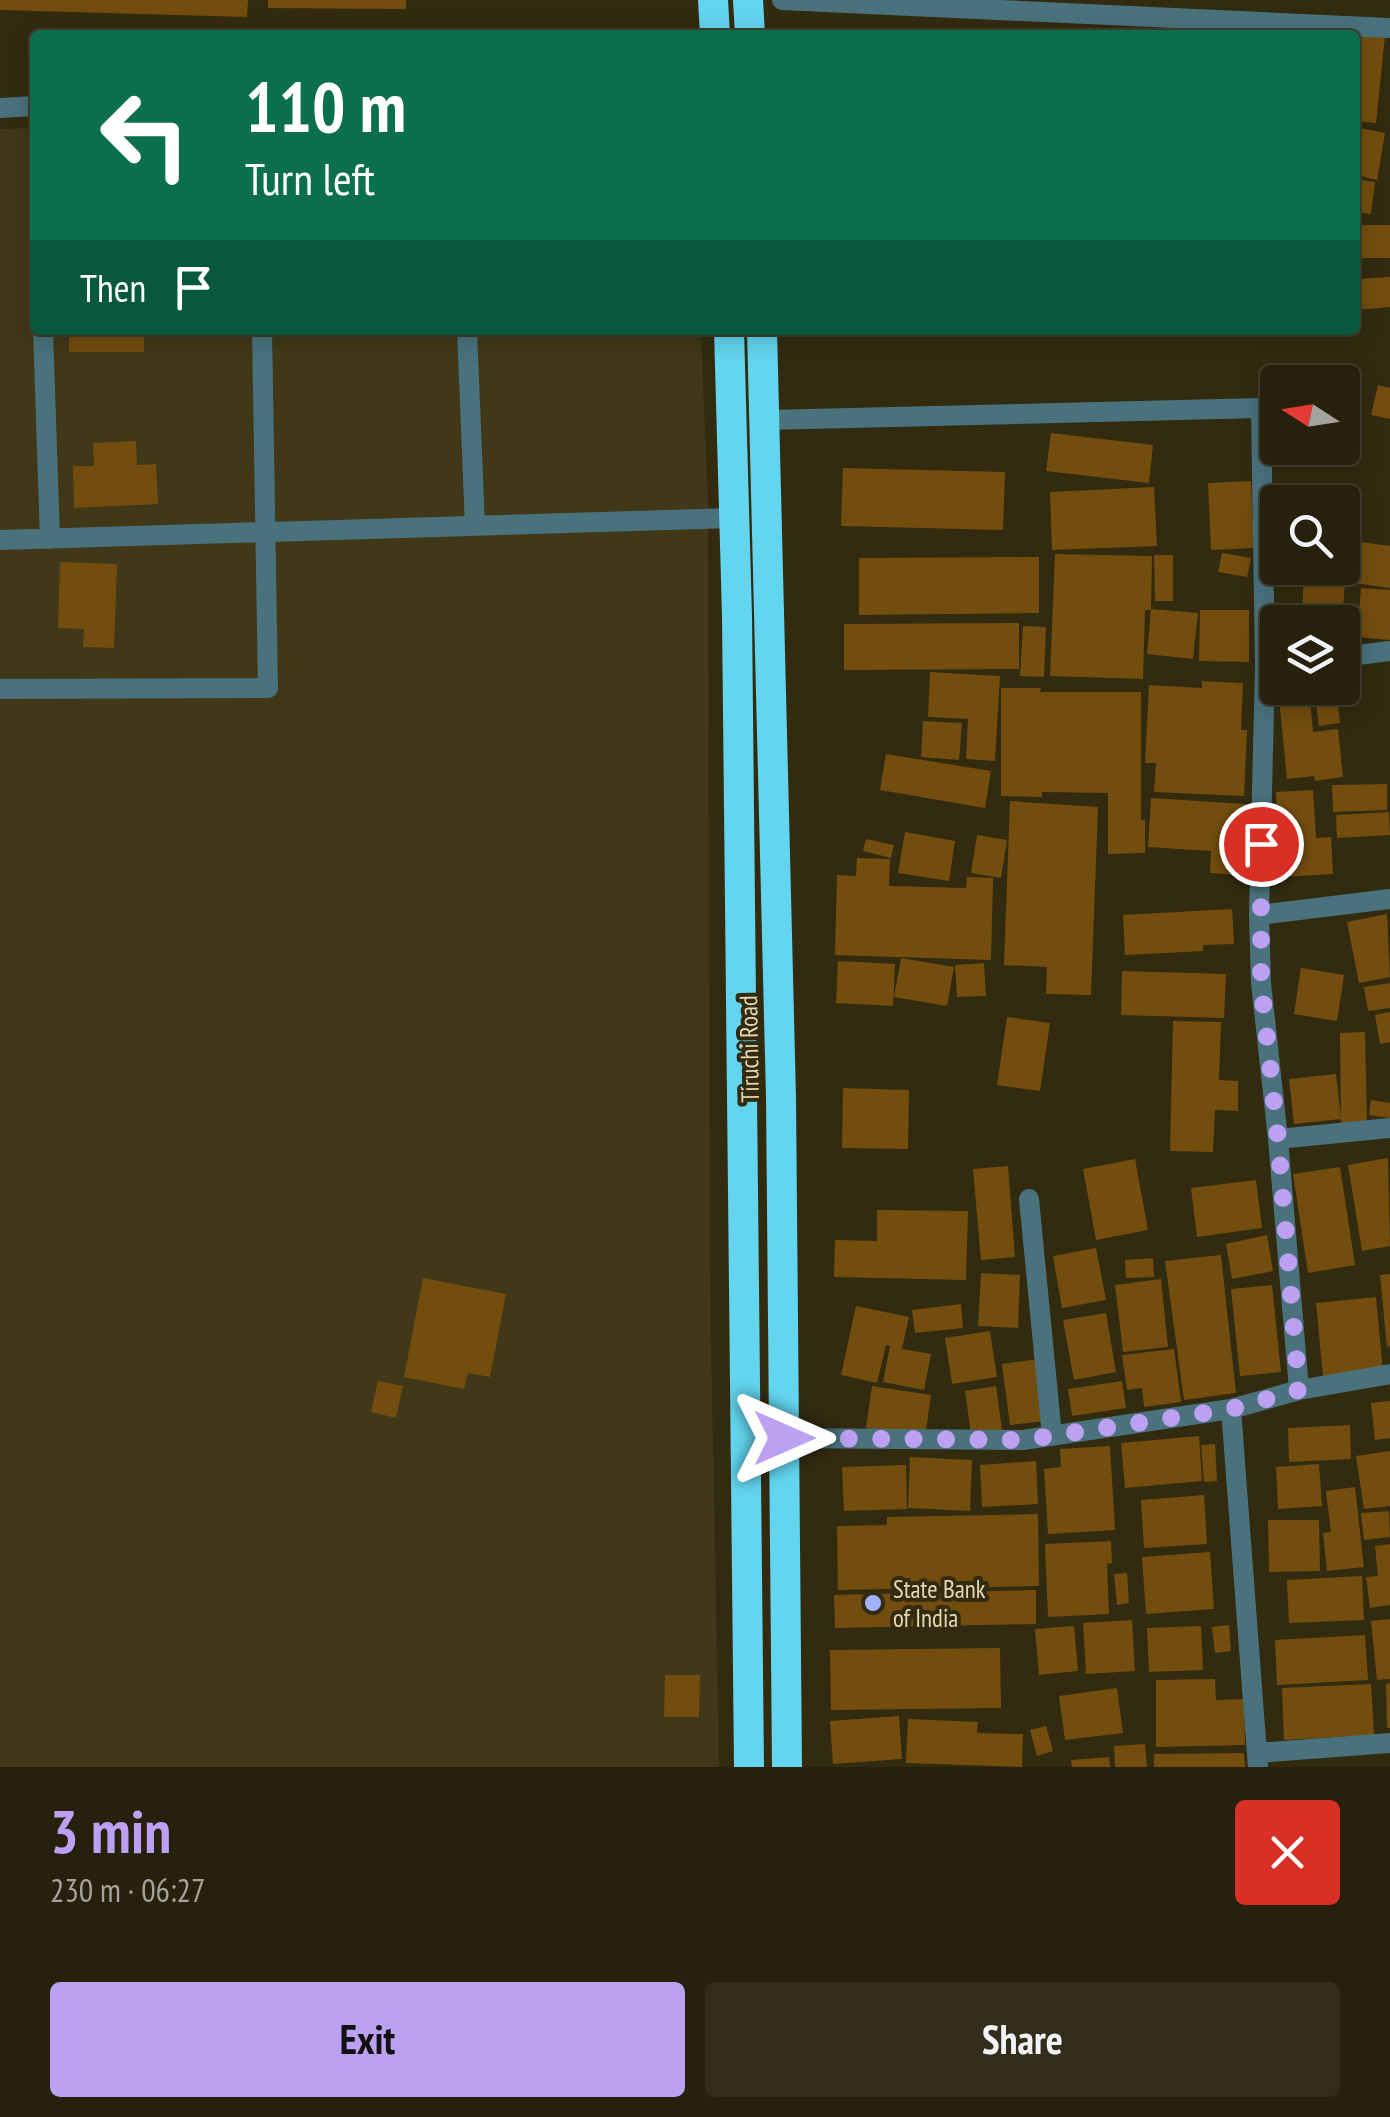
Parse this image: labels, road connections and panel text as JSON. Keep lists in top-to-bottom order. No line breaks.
{"streets":{"highway":["Tiruchi Road"]},"places":["State Bank of India"],"north":"left","page":{"turn":["110 m","Turn left"],"then":"Then","heading":["3 min","230 m · 06:27"],"buttons":["Exit","Share"]}}
